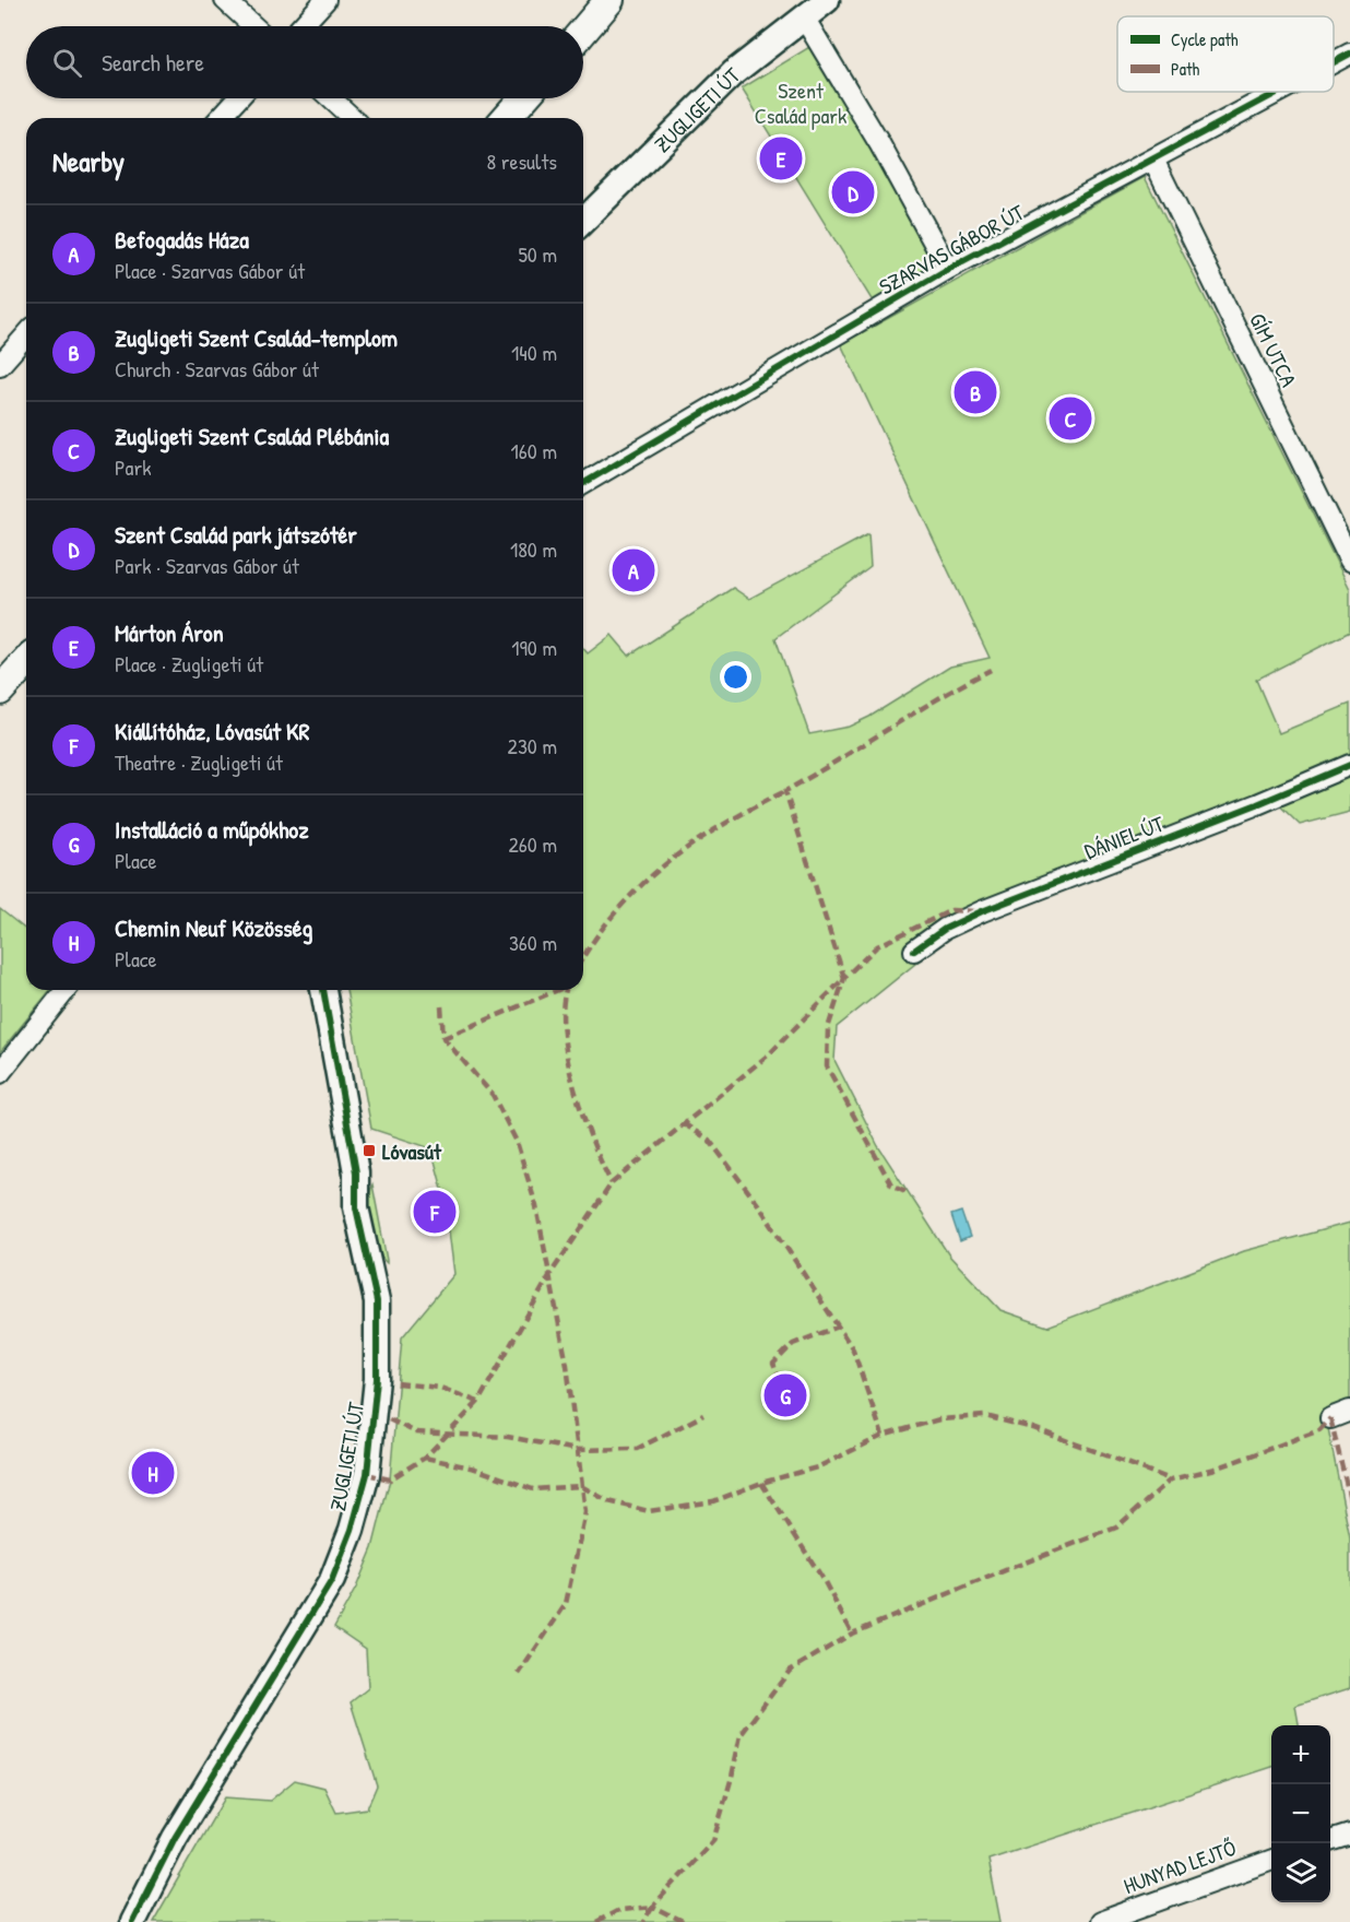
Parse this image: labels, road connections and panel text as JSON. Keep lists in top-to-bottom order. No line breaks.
{"streets":{"street":["ZUGLIGETI ÚT","SZARVAS GÁBOR ÚT","GÍM UTCA","DÁNIEL ÚT","HUNYAD LEJTŐ"]},"crossings":[["SZARVAS GÁBOR ÚT","GÍM UTCA"]],"parks":["Szent Család park"],"places":{"transit":["Lóvasút"]},"legend":["Cycle path","Path"],"page":{"search":"Search here","heading":["Nearby","8 results"],"pins":["E","D","B","C","A","F","G","H"],"list":[{"mark":"A","name":"Befogadás Háza","note":"Place · Szarvas Gábor út","value":"50 m"},{"mark":"B","name":"Zugligeti Szent Család-templom","note":"Church · Szarvas Gábor út","value":"140 m"},{"mark":"C","name":"Zugligeti Szent Család Plébánia","note":"Park","value":"160 m"},{"mark":"D","name":"Szent Család park játszótér","note":"Park · Szarvas Gábor út","value":"180 m"},{"mark":"E","name":"Márton Áron","note":"Place · Zugligeti út","value":"190 m"},{"mark":"F","name":"Kiállítóház, Lóvasút KR","note":"Theatre · Zugligeti út","value":"230 m"},{"mark":"G","name":"Installáció a műpókhoz","note":"Place","value":"260 m"},{"mark":"H","name":"Chemin Neuf Közösség","note":"Place","value":"360 m"}],"map_buttons":["+","−"]}}
